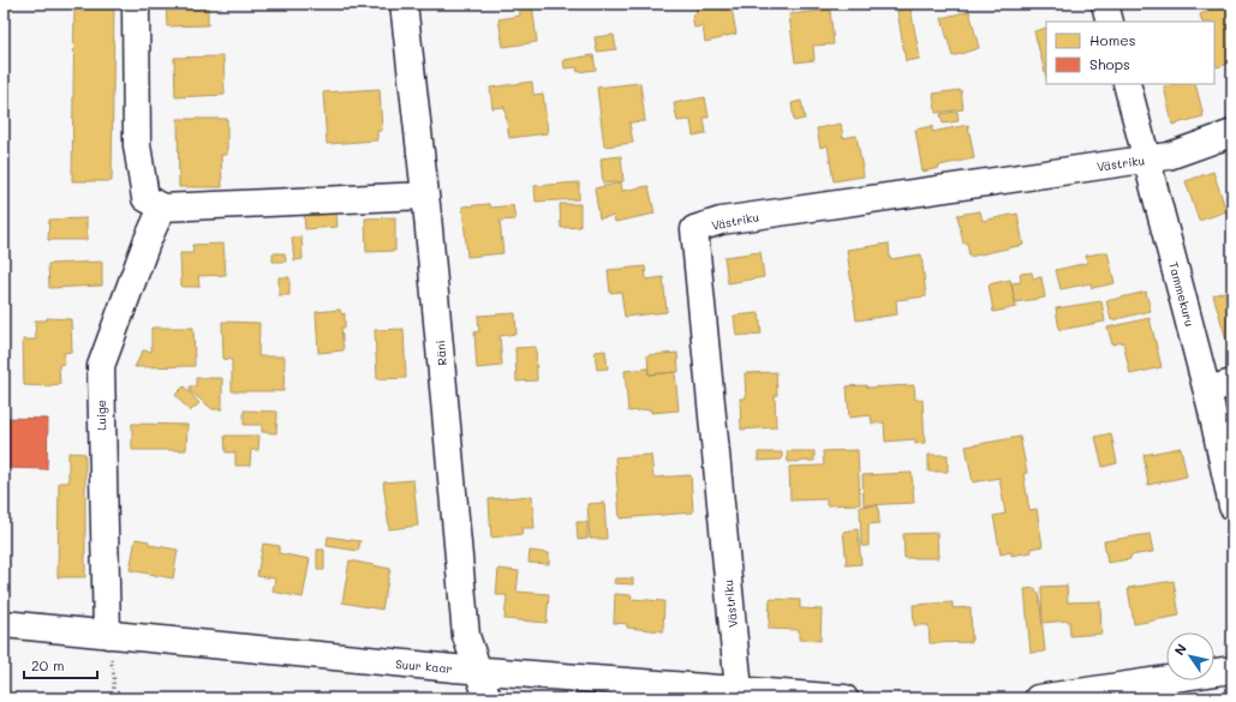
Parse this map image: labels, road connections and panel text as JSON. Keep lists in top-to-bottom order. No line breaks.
{"streets":{"street":["Västriku","Tammekuru","Räni","Luige","Suur kaar"]},"crossings":[["Västriku","Tammekuru"],["Västriku","Suur kaar"],["Räni","Suur kaar"],["Luige","Suur kaar"]],"legend":["Homes","Shops"],"scale_bar":"20 m","north":"top left"}
